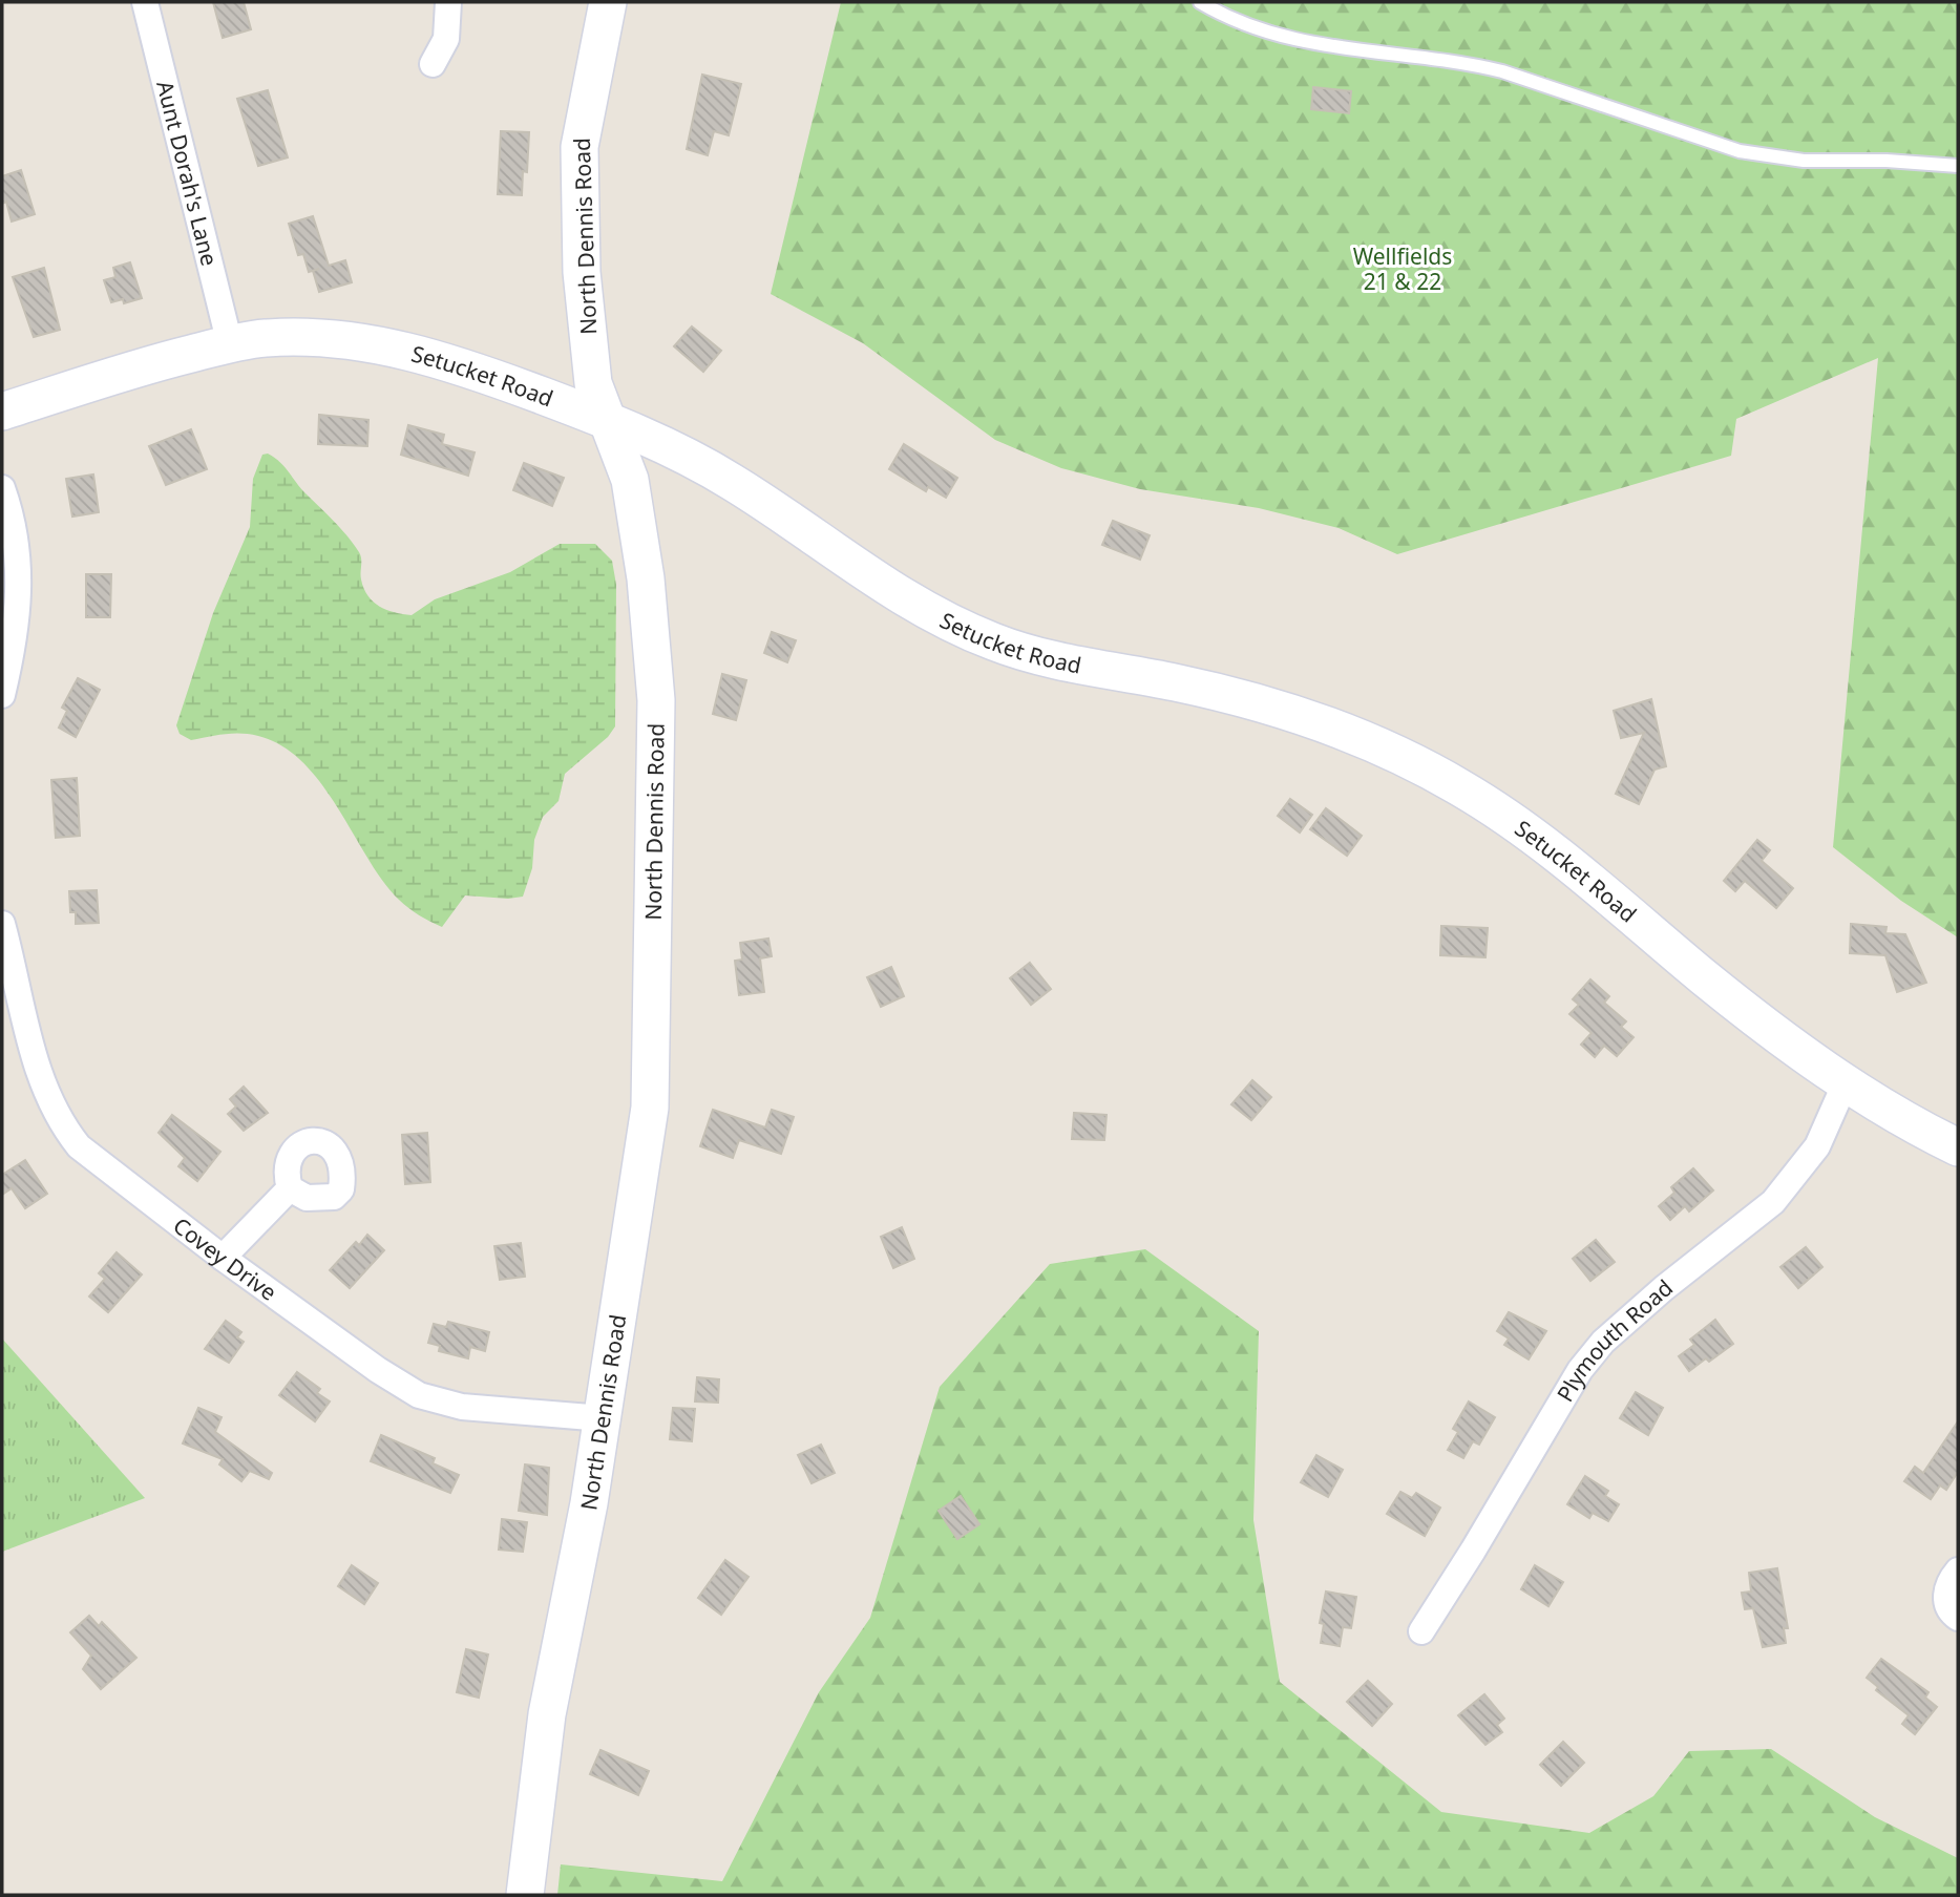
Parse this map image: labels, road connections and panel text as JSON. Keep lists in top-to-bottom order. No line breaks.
{"streets":{"main road":["North Dennis Road","Setucket Road"],"street":["Aunt Dorah's Lane","Covey Drive","Plymouth Road"]},"crossings":[["Aunt Dorah's Lane","Setucket Road"],["North Dennis Road","Setucket Road"],["North Dennis Road","Covey Drive"],["Setucket Road","Plymouth Road"]],"parks":["Wellfields 21 & 22"]}
